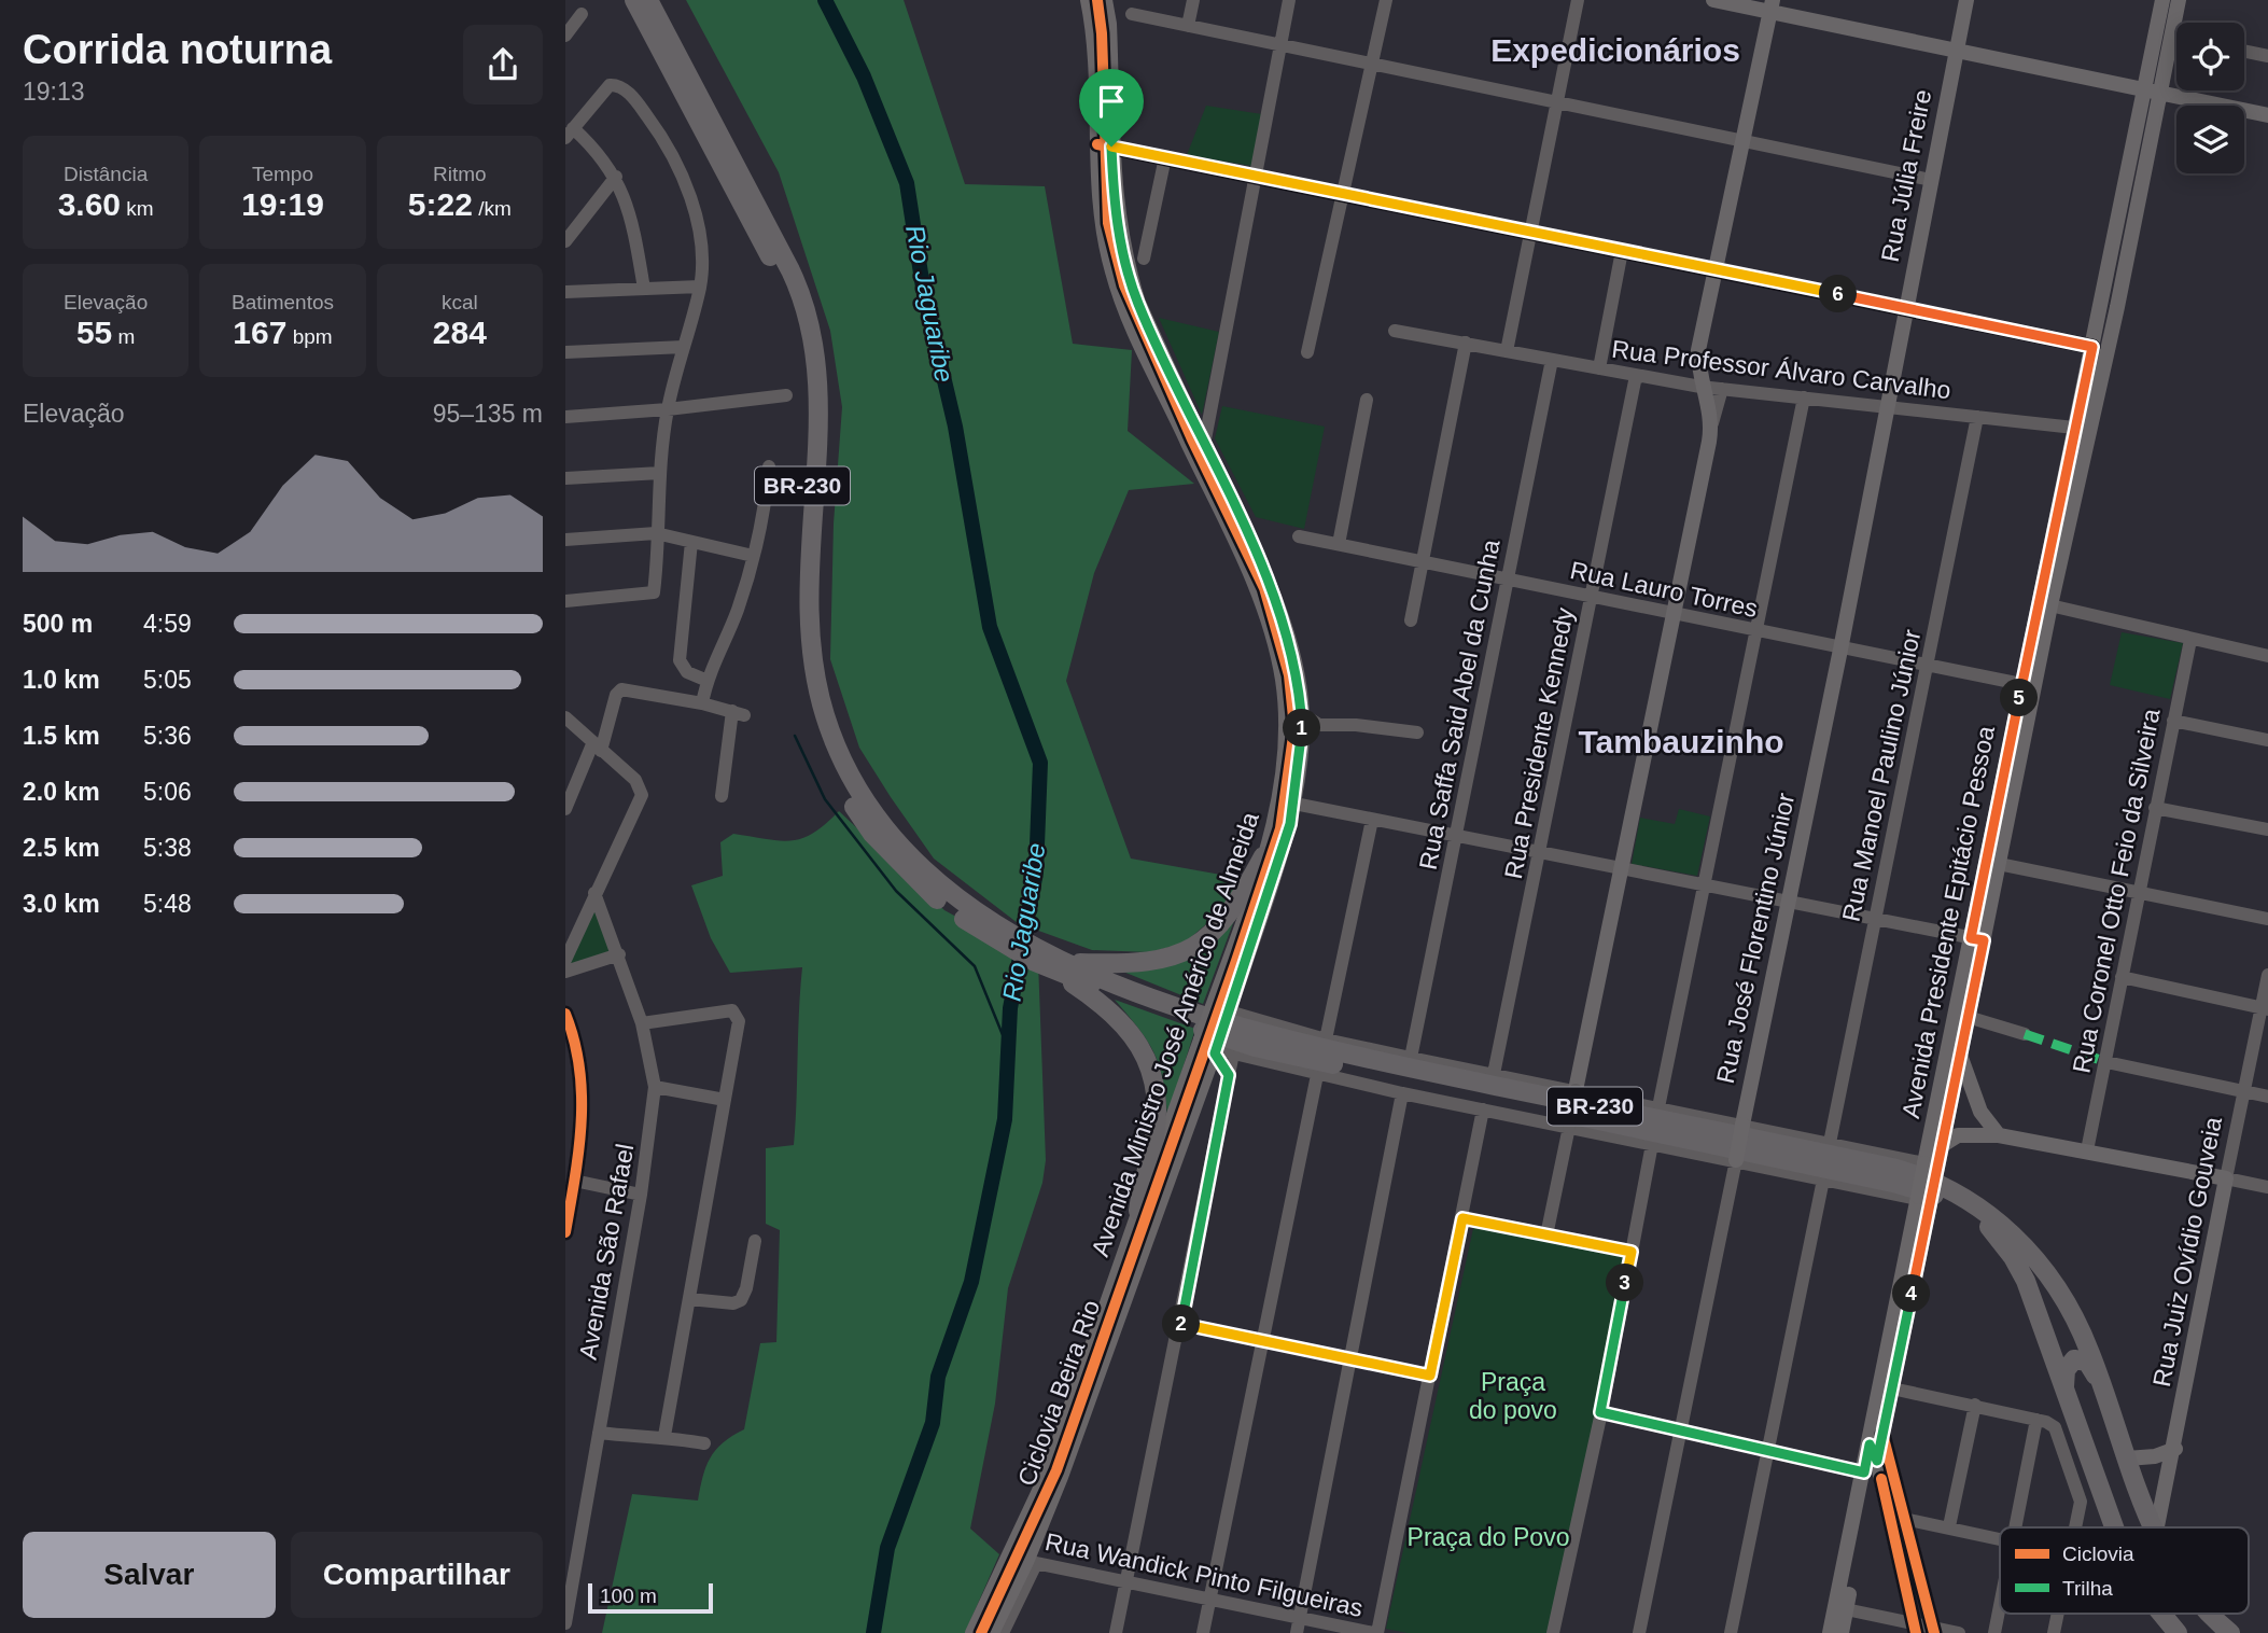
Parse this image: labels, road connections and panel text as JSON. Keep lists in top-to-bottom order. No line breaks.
{"streets":{"highway":["BR-230"],"main road":["Rua Júlia Freire","Avenida Presidente Epitácio Pessoa","Rua José Florentino Júnior","Avenida Ministro José Américo de Almeida","Rua Juiz Ovídio Gouveia"],"street":["Rua Professor Álvaro Carvalho","Rua Lauro Torres","Rua Saffa Said Abel da Cunha","Rua Presidente Kennedy","Rua Manoel Paulino Júnior","Rua Coronel Otto Feio da Silveira","Avenida São Rafael","Rua Wandick Pinto Filgueiras"],"cycle path":["Ciclovia Beira Rio"]},"crossings":[["Rua Júlia Freire","Rua Professor Álvaro Carvalho"],["Rua Júlia Freire","Rua José Florentino Júnior"],["Rua Professor Álvaro Carvalho","Rua Saffa Said Abel da Cunha"],["Rua Professor Álvaro Carvalho","Rua Presidente Kennedy"],["Rua Professor Álvaro Carvalho","Rua Manoel Paulino Júnior"],["Rua Professor Álvaro Carvalho","Avenida Presidente Epitácio Pessoa"],["Rua Professor Álvaro Carvalho","Rua José Florentino Júnior"],["Rua Lauro Torres","Rua Saffa Said Abel da Cunha"],["Rua Lauro Torres","Rua Presidente Kennedy"],["Rua Lauro Torres","Rua Manoel Paulino Júnior"],["Rua Lauro Torres","Avenida Presidente Epitácio Pessoa"],["Rua Lauro Torres","Rua José Florentino Júnior"],["Avenida Ministro José Américo de Almeida","Rua Wandick Pinto Filgueiras"]],"districts":["Expedicionários","Tambauzinho"],"water":["Rio Jaguaribe"],"parks":["Praça do povo","Praça do Povo"],"legend":["Ciclovia","Trilha"],"scale_bar":"100 m","page":{"heading":["Corrida noturna","19:13"],"stats":[["Distância","3.60 km"],["Tempo","19:19"],["Ritmo","5:22 /km"],["Elevação","55 m"],["Batimentos","167 bpm"],["kcal","284"]],"pins":["6","5","1","3","4","2"],"chart":["Elevação","95–135 m"],"list":[{"name":"500 m","note":"4:59"},{"name":"1.0 km","note":"5:05"},{"name":"1.5 km","note":"5:36"},{"name":"2.0 km","note":"5:06"},{"name":"2.5 km","note":"5:38"},{"name":"3.0 km","note":"5:48"}],"buttons":["Salvar","Compartilhar"],"scale":"100 m"}}
